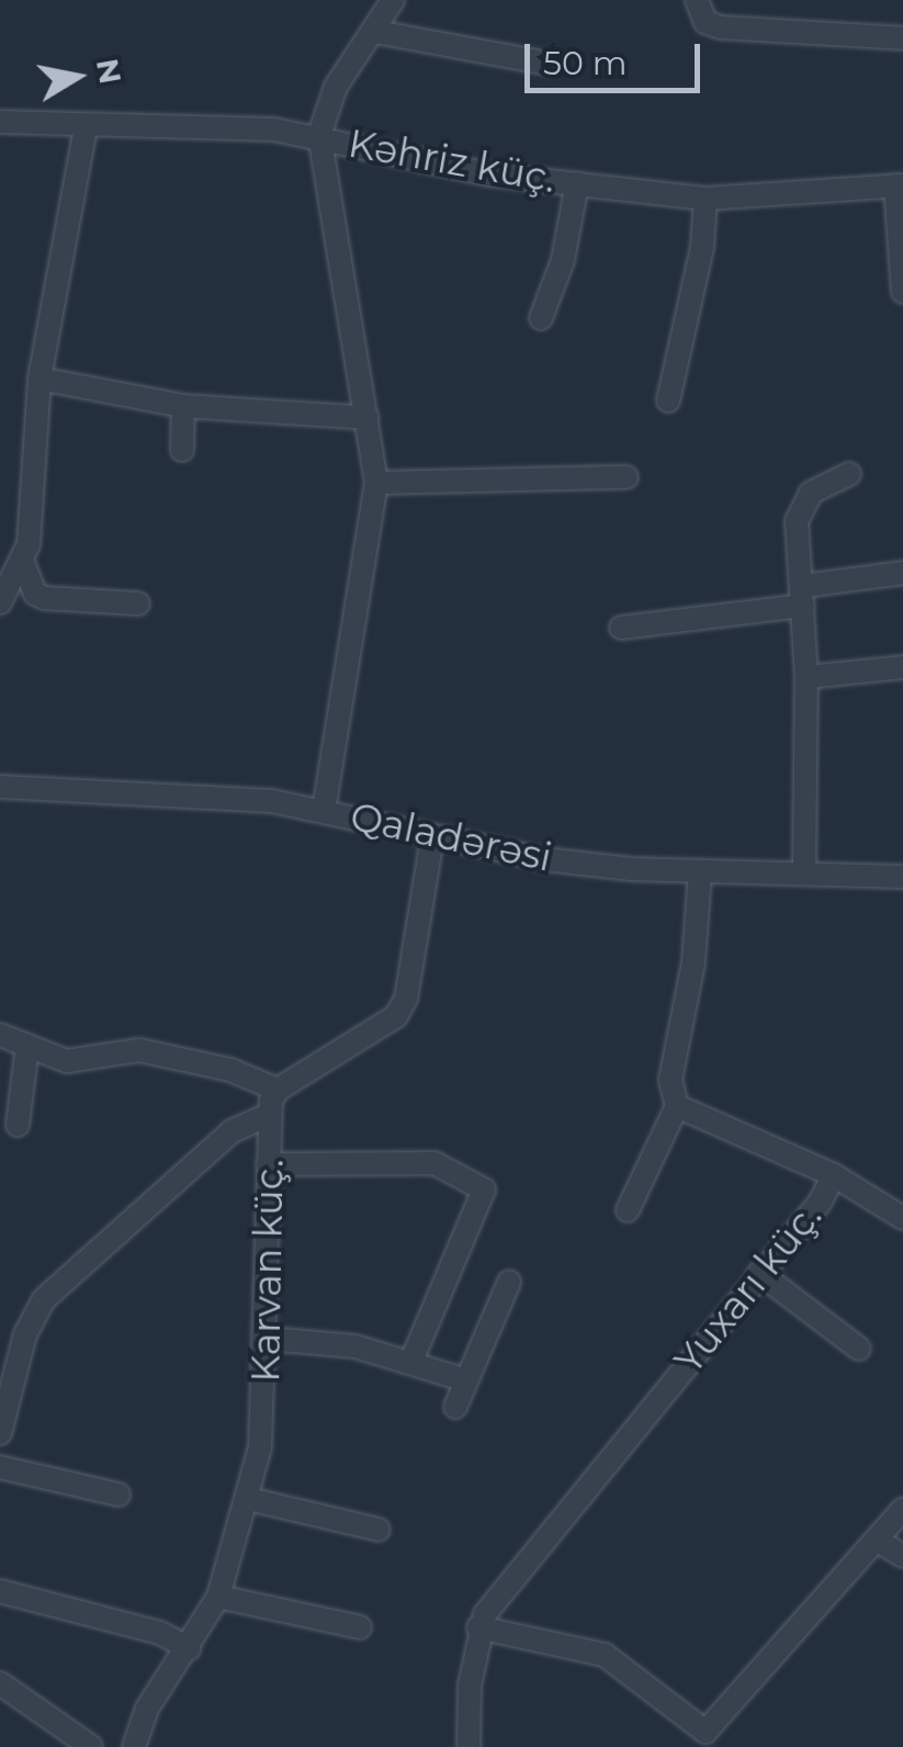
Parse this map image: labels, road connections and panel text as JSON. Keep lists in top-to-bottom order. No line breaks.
{"streets":{"street":["Kəhriz küç.","Qaladərəsi","Karvan küç.","Yuxarı küç."]},"scale_bar":"50 m","north":"right"}
